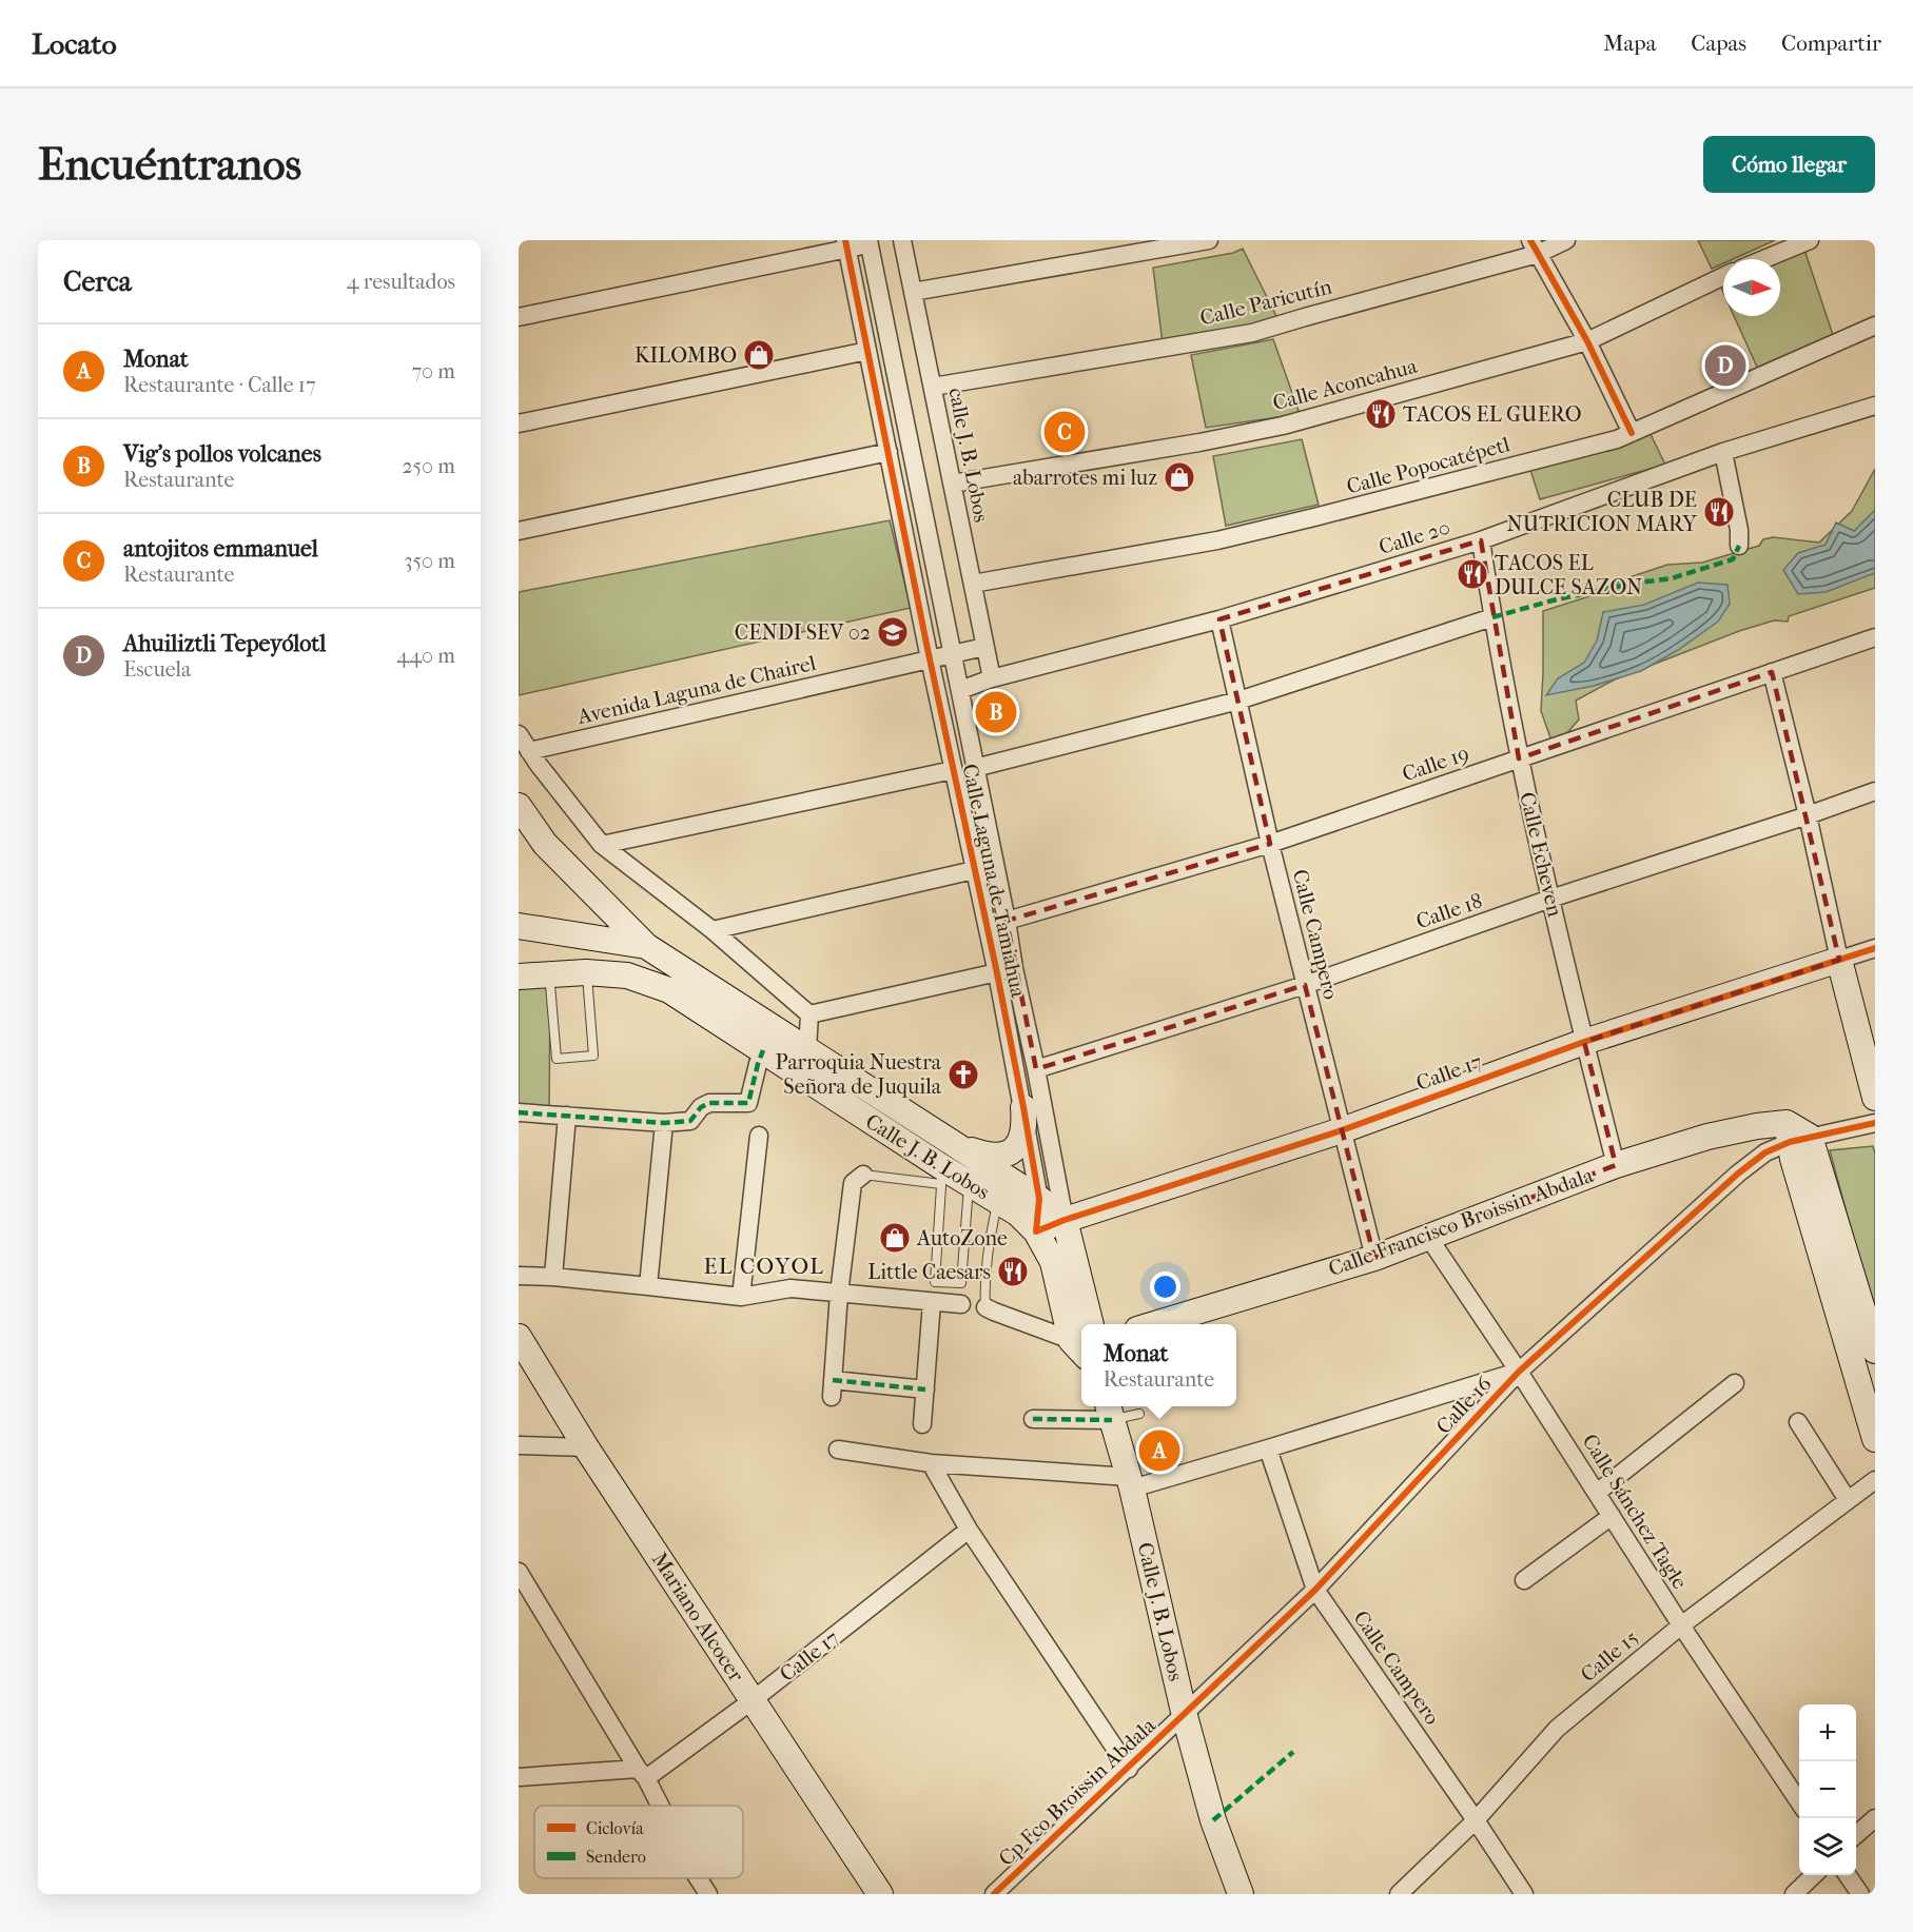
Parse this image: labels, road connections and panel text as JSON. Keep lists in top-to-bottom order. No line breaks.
{"streets":{"main road":["Calle 17","Calle J. B. Lobos","Calle Francisco Broissin Abdala","Mariano Alcocer"],"street":["Calle Paricutín","Calle Aconcahua","calle J. B. Lobos","Calle Popocatépetl","Calle 20","Avenida Laguna de Chairel","Calle 19","Calle Echeven","Calle Laguna de Tamiahua","Calle 18","Calle Campero","Calle 16","Calle Sánchez Tagle","Calle 15","Cp Fco Broissin Abdala"]},"crossings":[["Calle Paricutín","calle J. B. Lobos"],["Calle Aconcahua","calle J. B. Lobos"],["calle J. B. Lobos","Calle Popocatépetl"],["calle J. B. Lobos","Calle 20"],["calle J. B. Lobos","Avenida Laguna de Chairel"],["Calle 20","Calle Echeven"],["Calle 20","Calle Laguna de Tamiahua"],["Calle 20","Calle Campero"],["Avenida Laguna de Chairel","Calle Laguna de Tamiahua"],["Calle 19","Calle Echeven"],["Calle 19","Calle Laguna de Tamiahua"],["Calle 19","Calle Campero"],["Calle Echeven","Calle 18"],["Calle Echeven","Calle 17"],["Calle Echeven","Calle Francisco Broissin Abdala"],["Calle Laguna de Tamiahua","Calle 18"],["Calle Laguna de Tamiahua","Calle 17"],["Calle Laguna de Tamiahua","Calle J. B. Lobos"],["Calle 18","Calle Campero"],["Calle Campero","Calle 17"],["Calle Campero","Calle Francisco Broissin Abdala"],["Calle Campero","Calle 16"],["Calle Campero","Calle 15"],["Calle 17","Calle J. B. Lobos"],["Calle 17","Mariano Alcocer"],["Calle J. B. Lobos","Calle 16"],["Calle J. B. Lobos","Cp Fco Broissin Abdala"],["Calle Francisco Broissin Abdala","Calle 16"],["Calle Francisco Broissin Abdala","Calle Sánchez Tagle"],["Calle 16","Calle Sánchez Tagle"],["Calle 16","Cp Fco Broissin Abdala"],["Calle Sánchez Tagle","Calle 15"]],"districts":["EL COYOL"],"places":{"shop":["KILOMBO","abarrotes mi luz","AutoZone"],"restaurant":["TACOS EL GUERO","CLUB DE NUTRICION MARY","TACOS EL DULCE SAZON","Little Caesars"],"school or university":["CENDI SEV 02"],"church":["Parroquia Nuestra Señora de Juquila"]},"legend":["Ciclovía","Sendero"],"north":"right","page":{"header":"Locato","nav":["Mapa","Capas","Compartir"],"buttons":"Cómo llegar","title":"Encuéntranos","heading":["Cerca","4 resultados"],"list":[{"mark":"A","name":"Monat","note":"Restaurante · Calle 17","value":"70 m"},{"mark":"B","name":"Vig's pollos volcanes","note":"Restaurante","value":"250 m"},{"mark":"C","name":"antojitos emmanuel","note":"Restaurante","value":"350 m"},{"mark":"D","name":"Ahuiliztli Tepeyólotl","note":"Escuela","value":"440 m"}],"pins":["D","C","B","A"],"popup":["Monat","Restaurante"],"map_buttons":["+","−"]}}
